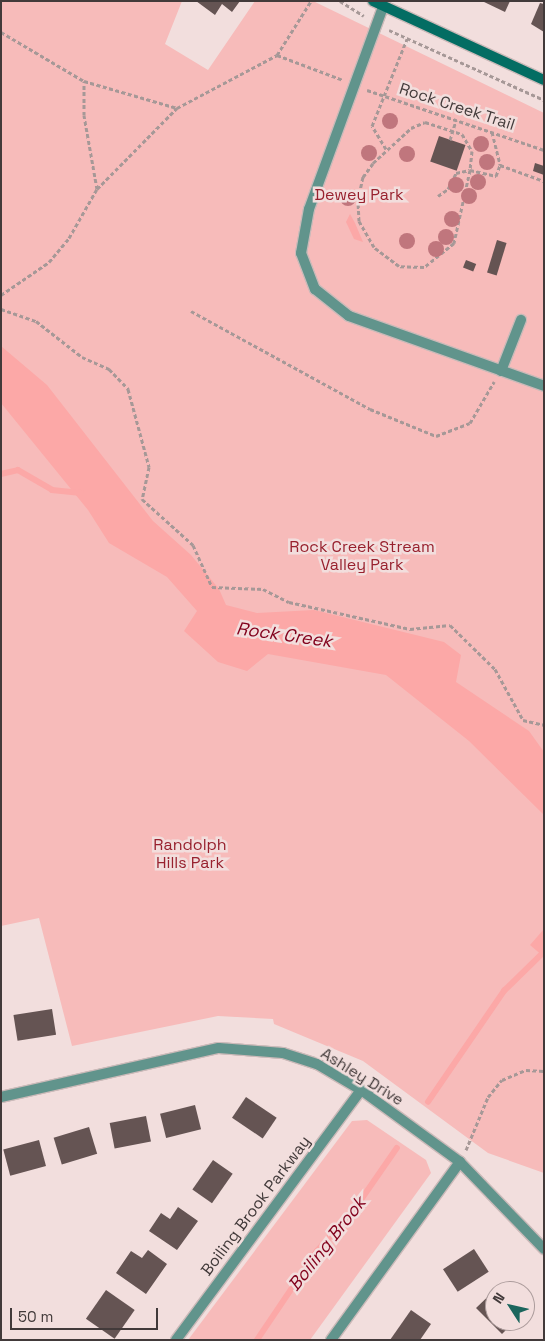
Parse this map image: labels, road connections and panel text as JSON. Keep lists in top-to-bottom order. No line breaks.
{"streets":{"street":["Ashley Drive","Boiling Brook Parkway"],"path":["Rock Creek Trail"]},"crossings":[["Ashley Drive","Boiling Brook Parkway"]],"water":["Rock Creek","Boiling Brook"],"parks":["Dewey Park","Rock Creek Stream Valley Park","Randolph Hills Park"],"scale_bar":"50 m","north":"top left"}
